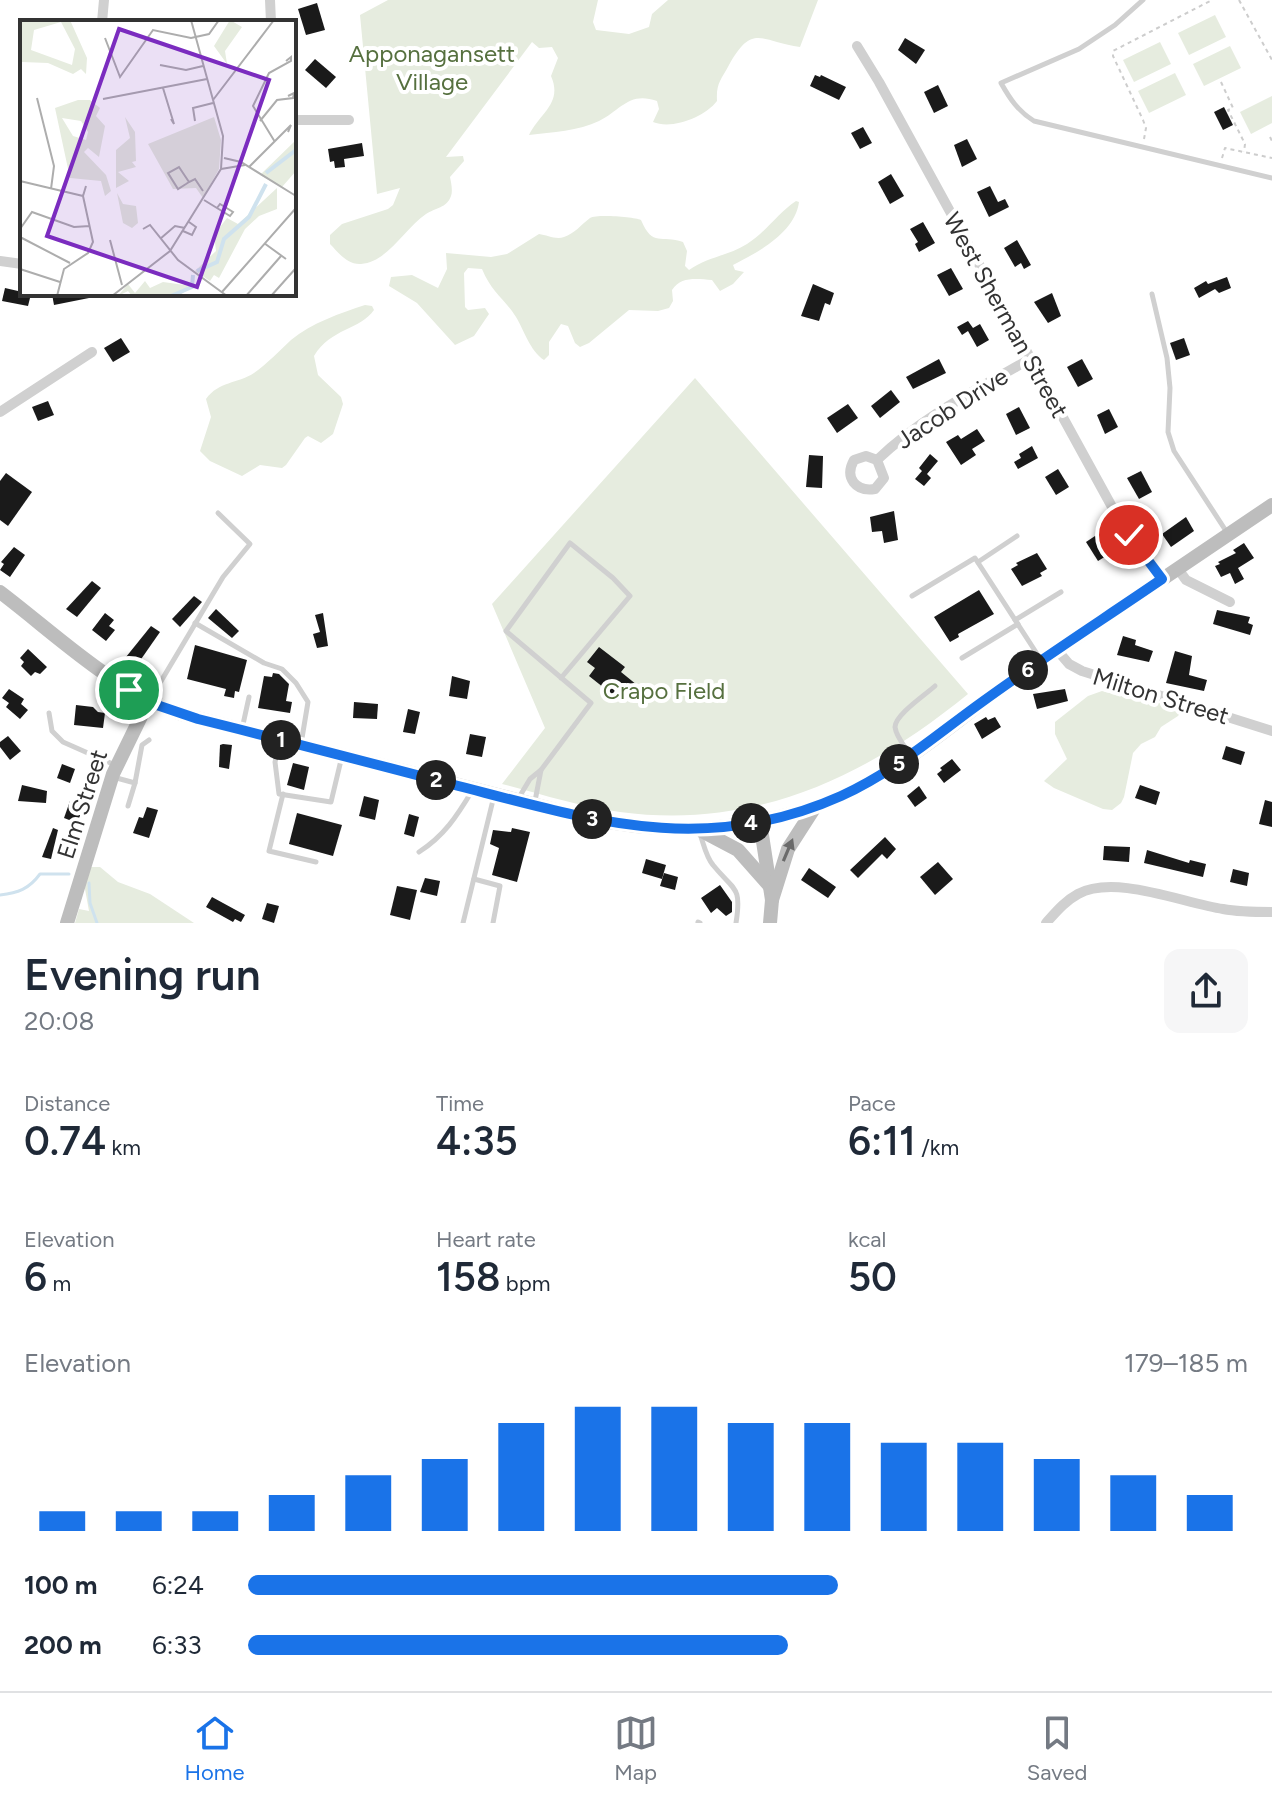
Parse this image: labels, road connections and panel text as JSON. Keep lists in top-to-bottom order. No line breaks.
{"streets":{"main road":["Elm Street"],"street":["West Sherman Street","Jacob Drive","Milton Street"]},"crossings":[["West Sherman Street","Jacob Drive"]],"parks":["Apponagansett Village","Crapo Field"],"page":{"pins":["6","1","5","2","3","4"],"heading":["Evening run","20:08"],"stats":[["Distance","0.74 km"],["Time","4:35"],["Pace","6:11 /km"],["Elevation","6 m"],["Heart rate","158 bpm"],["kcal","50"]],"chart":["Elevation","179–185 m"],"list":[{"name":"100 m","note":"6:24"},{"name":"200 m","note":"6:33"}],"tabs":["Home","Map","Saved"]}}
